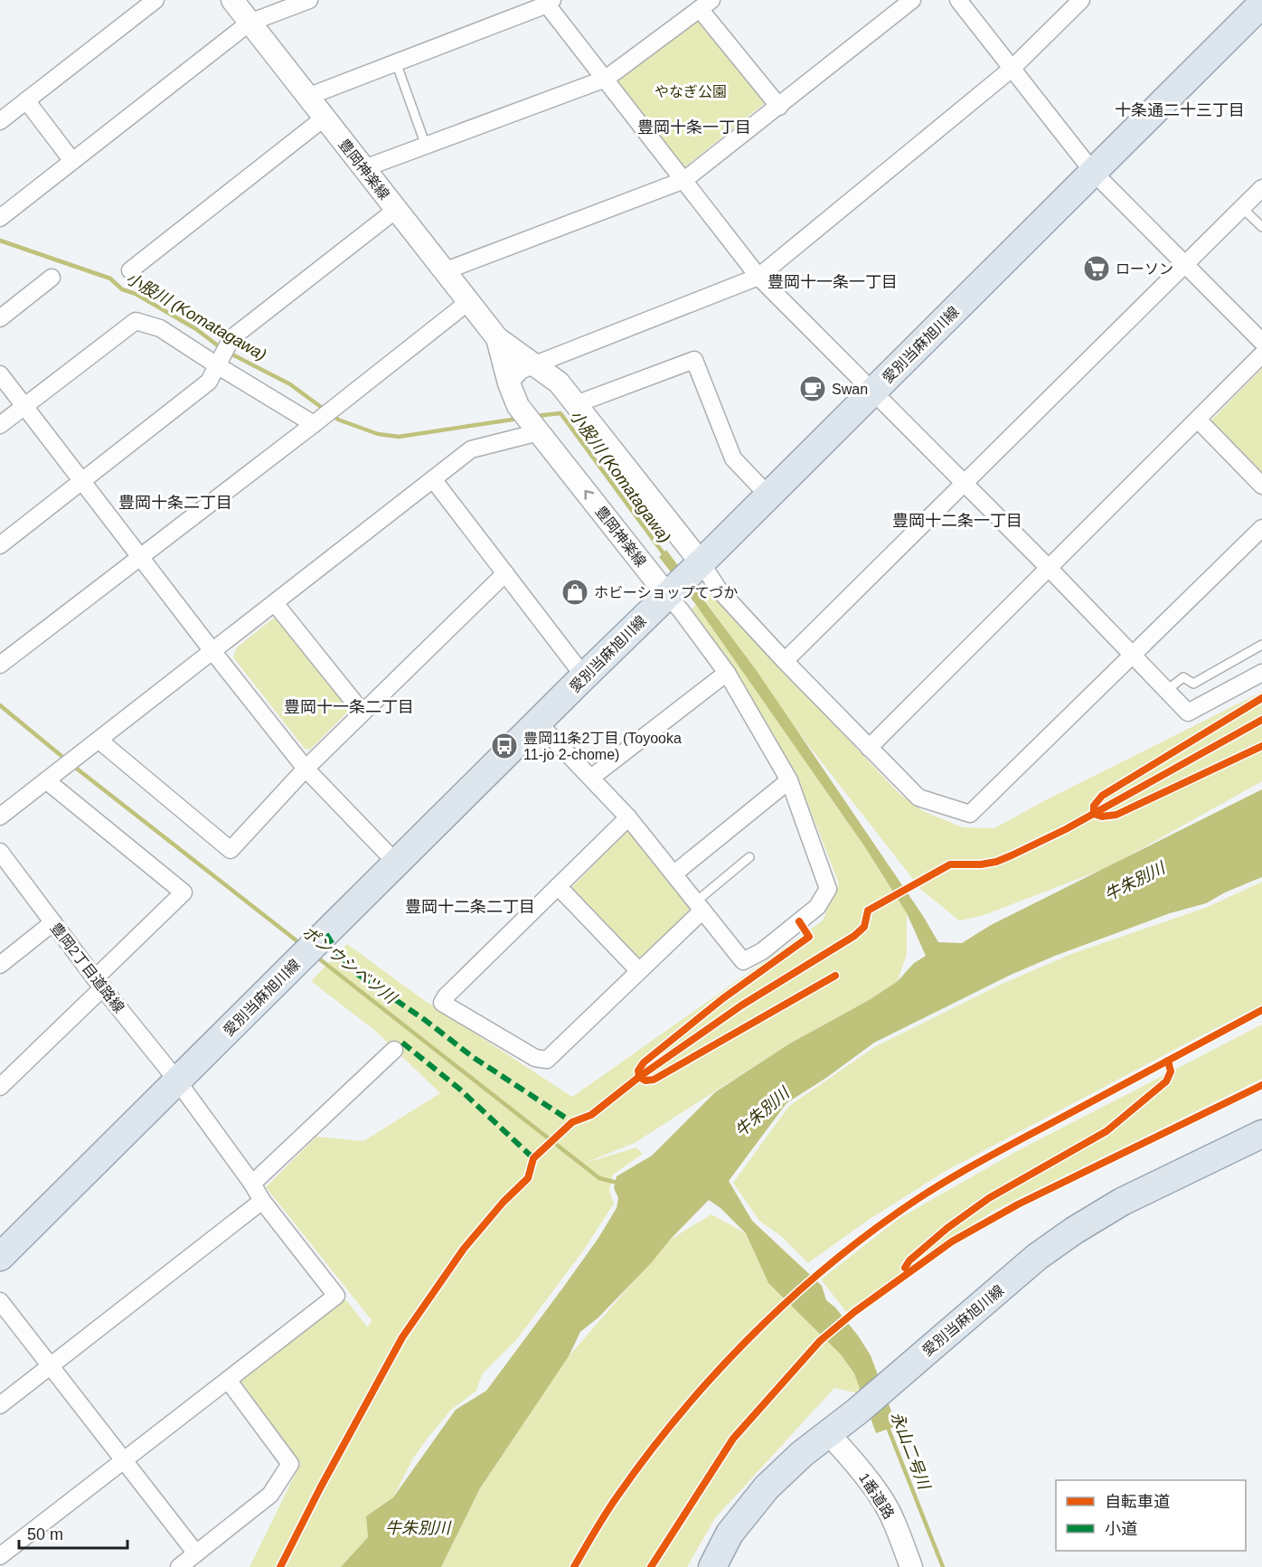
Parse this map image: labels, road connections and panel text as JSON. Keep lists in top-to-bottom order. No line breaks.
{"streets":{"main road":["愛別当麻旭川線"],"street":["豊岡神楽線","豊岡2丁目道路線","1番道路"]},"crossings":[["豊岡神楽線","愛別当麻旭川線"],["愛別当麻旭川線","豊岡2丁目道路線"],["愛別当麻旭川線","1番道路"]],"districts":["十条通二十三丁目","豊岡十条一丁目","豊岡十一条一丁目","豊岡十条二丁目","豊岡十二条一丁目","豊岡十一条二丁目","豊岡十二条二丁目"],"water":["小股川 (Komatagawa)","牛朱別川","ポンウシベツ川","永山二号川"],"parks":["やなぎ公園"],"places":{"supermarket":["ローソン"],"cafe":["Swan"],"shop":["ホビーショップてづか"],"bus stop":["豊岡11条2丁目 (Toyooka 11-jo 2-chome)"]},"legend":["自転車道","小道"],"scale_bar":"50 m"}
